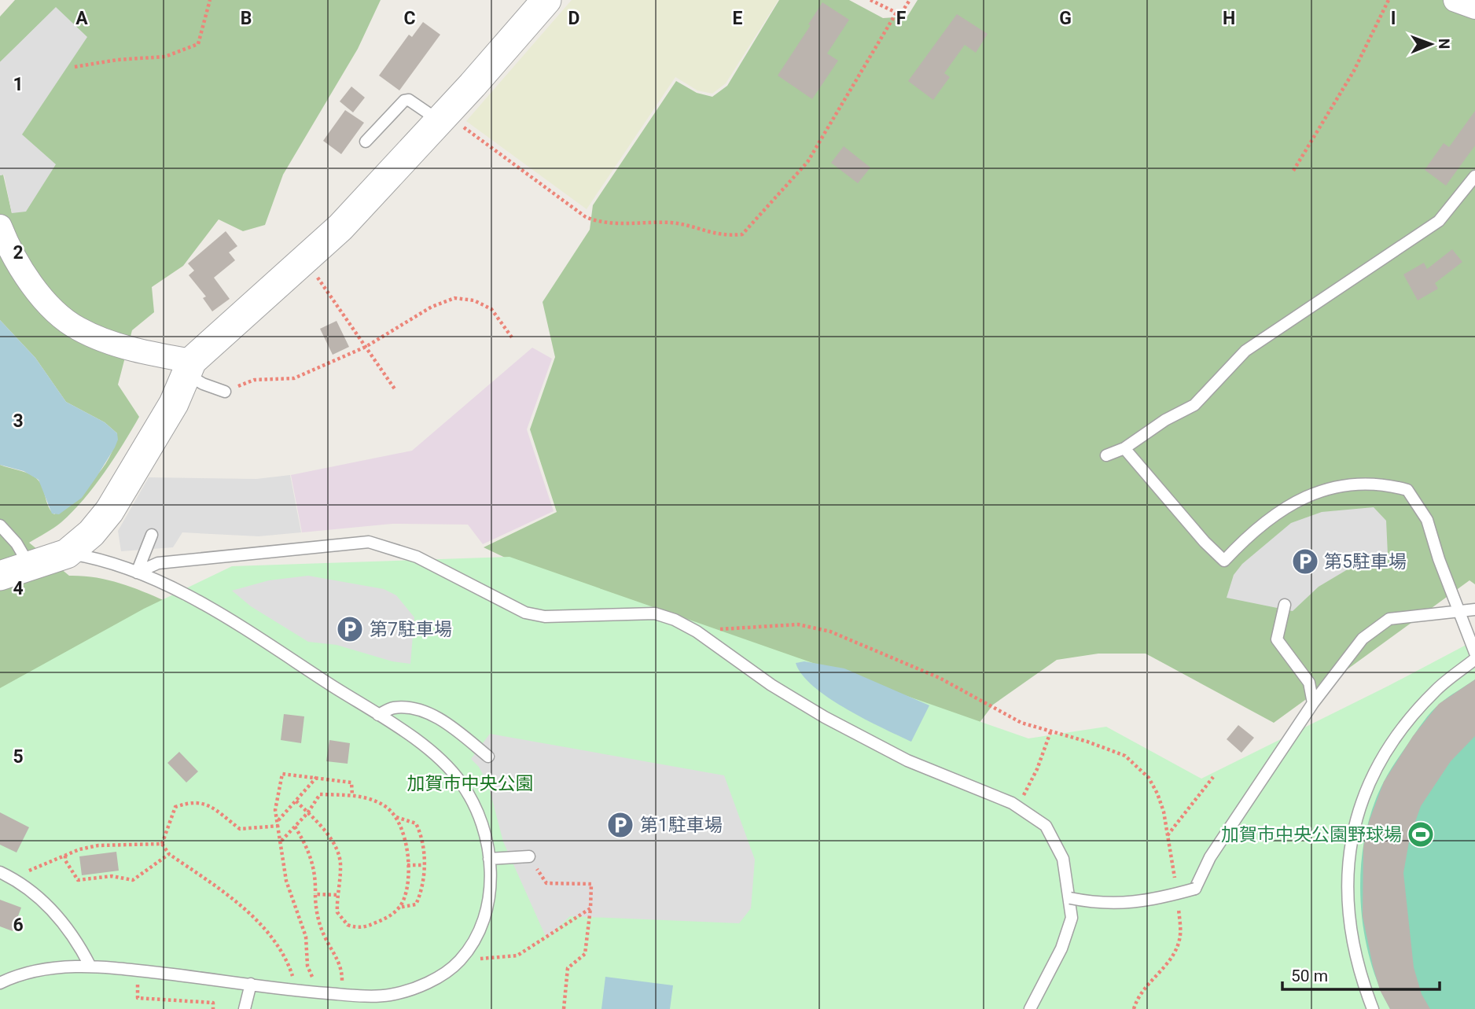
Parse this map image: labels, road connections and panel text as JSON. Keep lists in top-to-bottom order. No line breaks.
{"parks":["加賀市中央公園"],"places":{"parking":["第5駐車場","第7駐車場","第1駐車場"],"sports":["加賀市中央公園野球場"]},"scale_bar":"50 m","north":"right","grid":{"columns":["A","B","C","D","E","F","G","H","I"],"rows":["1","2","3","4","5","6"]}}
